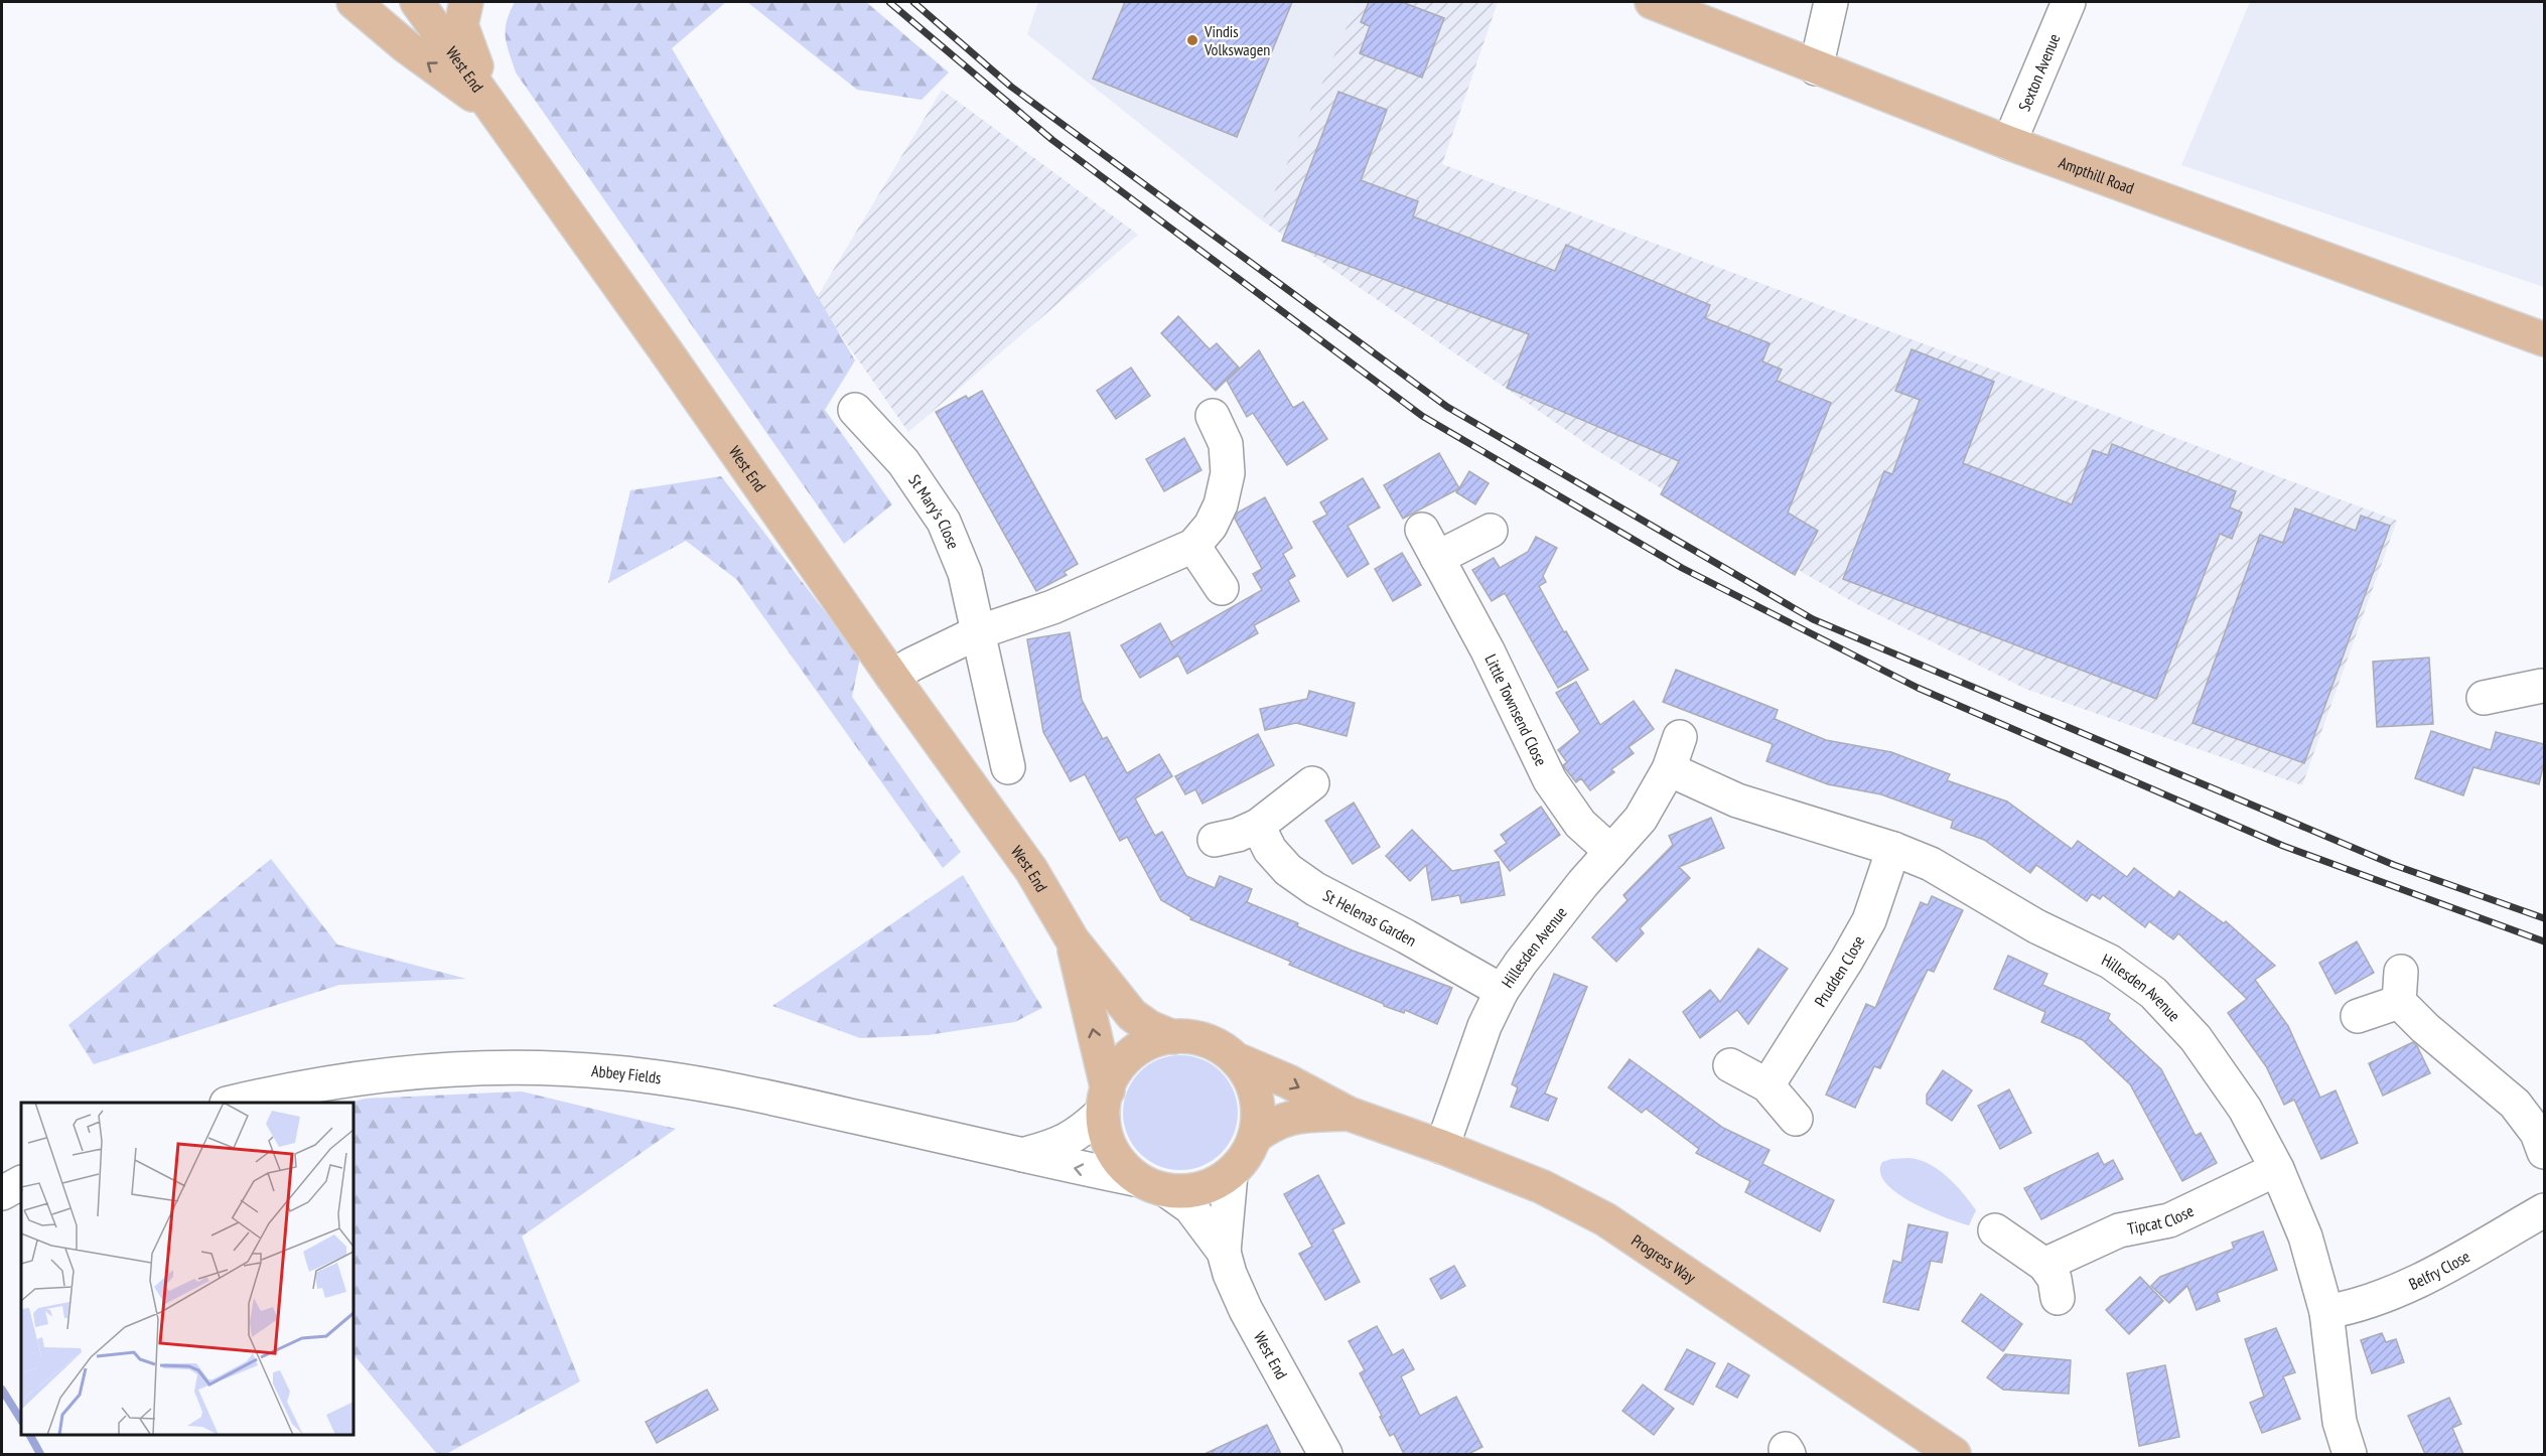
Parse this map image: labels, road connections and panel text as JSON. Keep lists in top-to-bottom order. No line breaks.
{"streets":{"main road":["West End","Ampthill Road","Progress Way"],"street":["Sexton Avenue","St Mary's Close","Little Townsend Close","St Helenas Garden","Hillesden Avenue","Prudden Close","Abbey Fields","Tipcat Close","Belfry Close"]},"crossings":[["West End","Abbey Fields"],["West End","Progress Way"],["Sexton Avenue","Ampthill Road"],["Little Townsend Close","Hillesden Avenue"],["St Helenas Garden","Hillesden Avenue"],["Hillesden Avenue","Prudden Close"],["Hillesden Avenue","Tipcat Close"],["Hillesden Avenue","Progress Way"],["Hillesden Avenue","Belfry Close"],["Abbey Fields","Progress Way"]],"places":["Vindis Volkswagen"]}
